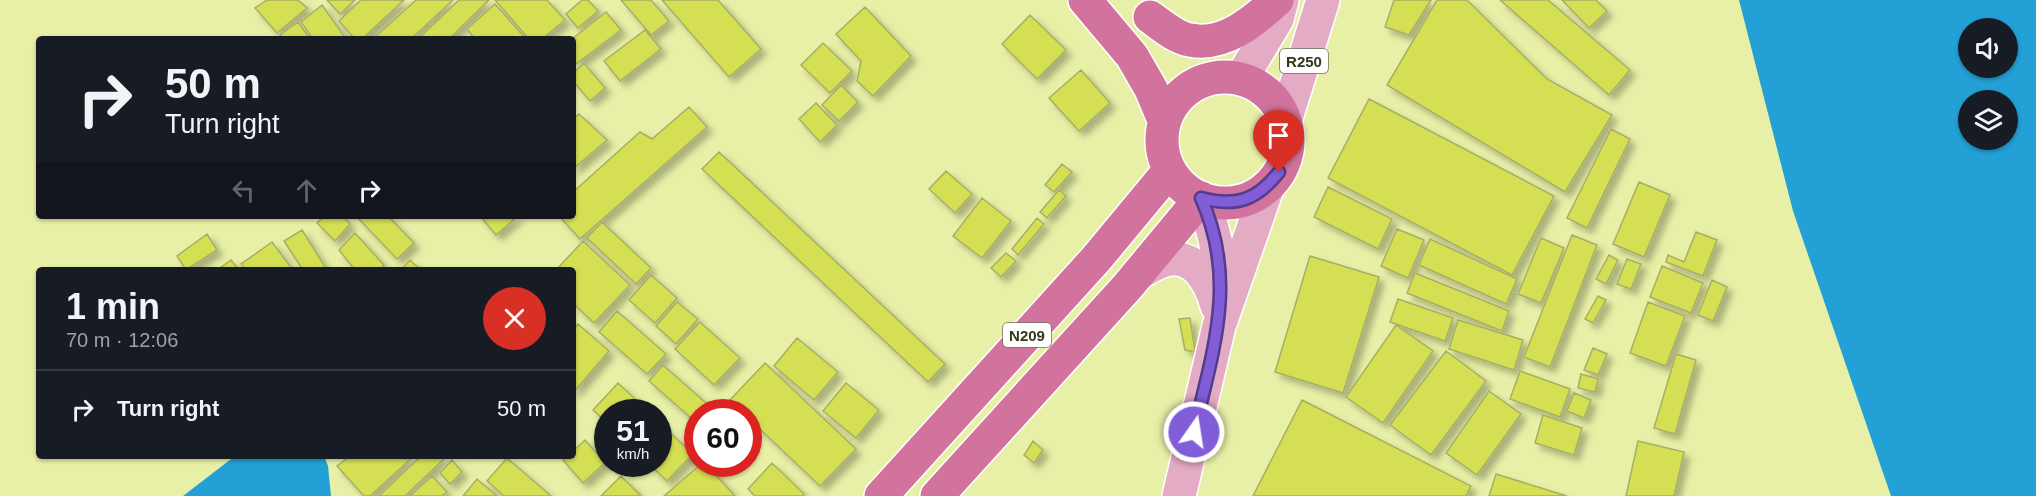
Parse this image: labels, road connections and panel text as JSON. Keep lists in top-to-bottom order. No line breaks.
{"streets":{"highway":["N209"],"main road":["R250"]},"crossings":[["R250","N209"]],"page":{"turn":["50 m","Turn right"],"heading":["1 min","70 m · 12:06"],"list":[{"name":"Turn right","value":"50 m"}],"speed":"51 km/h","limit":"60"}}
